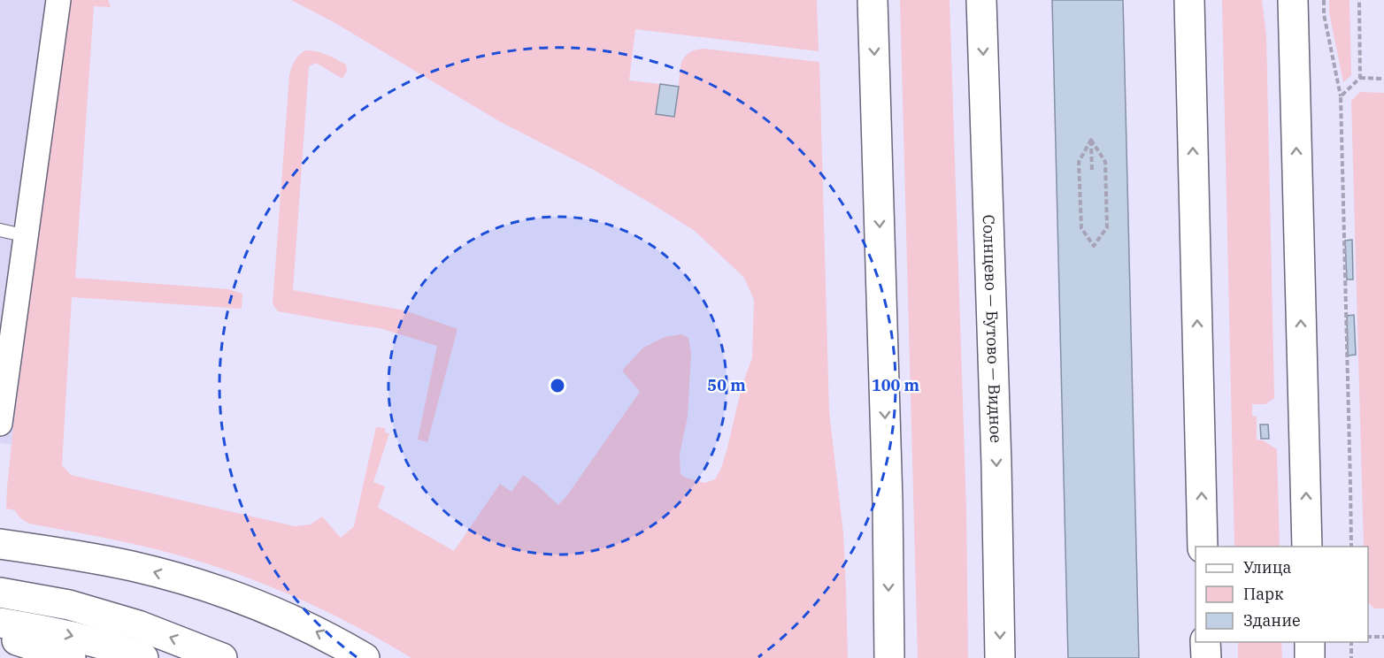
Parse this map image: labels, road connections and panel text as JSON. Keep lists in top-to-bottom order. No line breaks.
{"streets":{"main road":["Солнцево — Бутово — Видное"]},"legend":["Улица","Парк","Здание"],"rings":["50 m","100 m"]}
